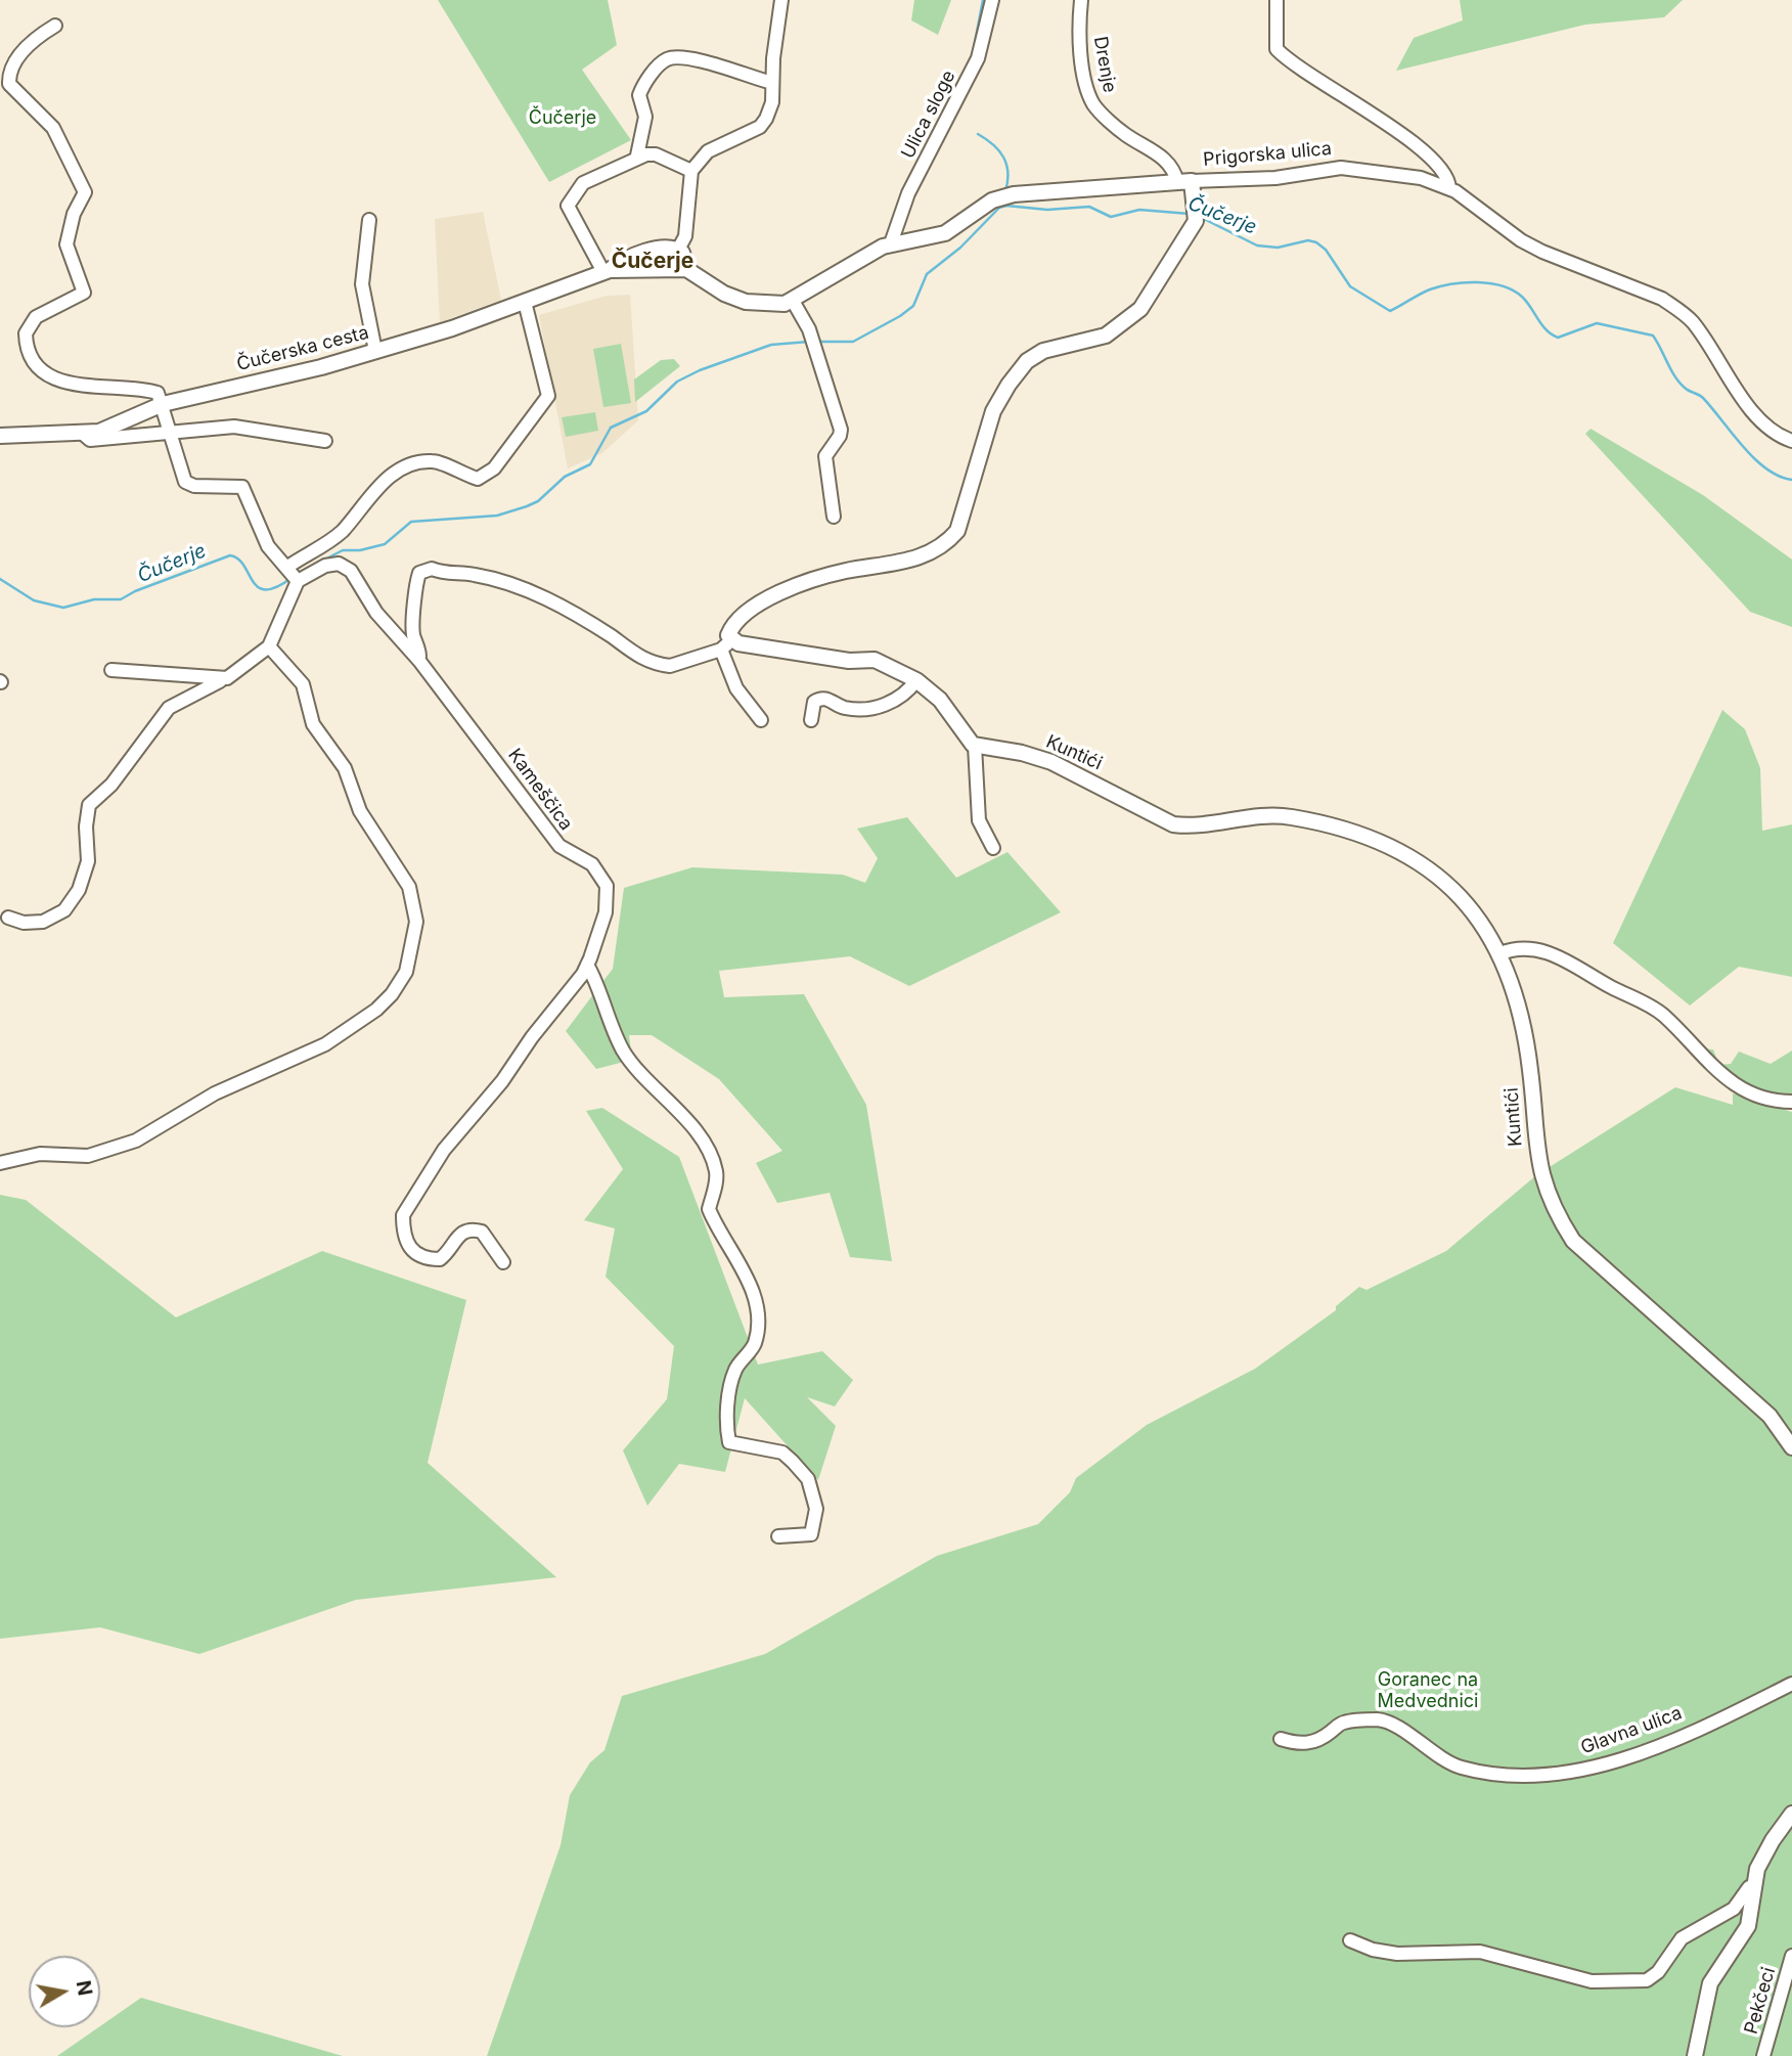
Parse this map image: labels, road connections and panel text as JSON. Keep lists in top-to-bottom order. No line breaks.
{"streets":{"street":["Drenje","Ulica sloge","Prigorska ulica","Čučerska cesta","Kuntići","Kameščica","Glavna ulica","Pekčeci"]},"crossings":[["Drenje","Prigorska ulica"],["Ulica sloge","Prigorska ulica"]],"districts":["Čučerje"],"water":["Čučerje"],"parks":["Čučerje","Goranec na Medvednici"],"north":"right"}
